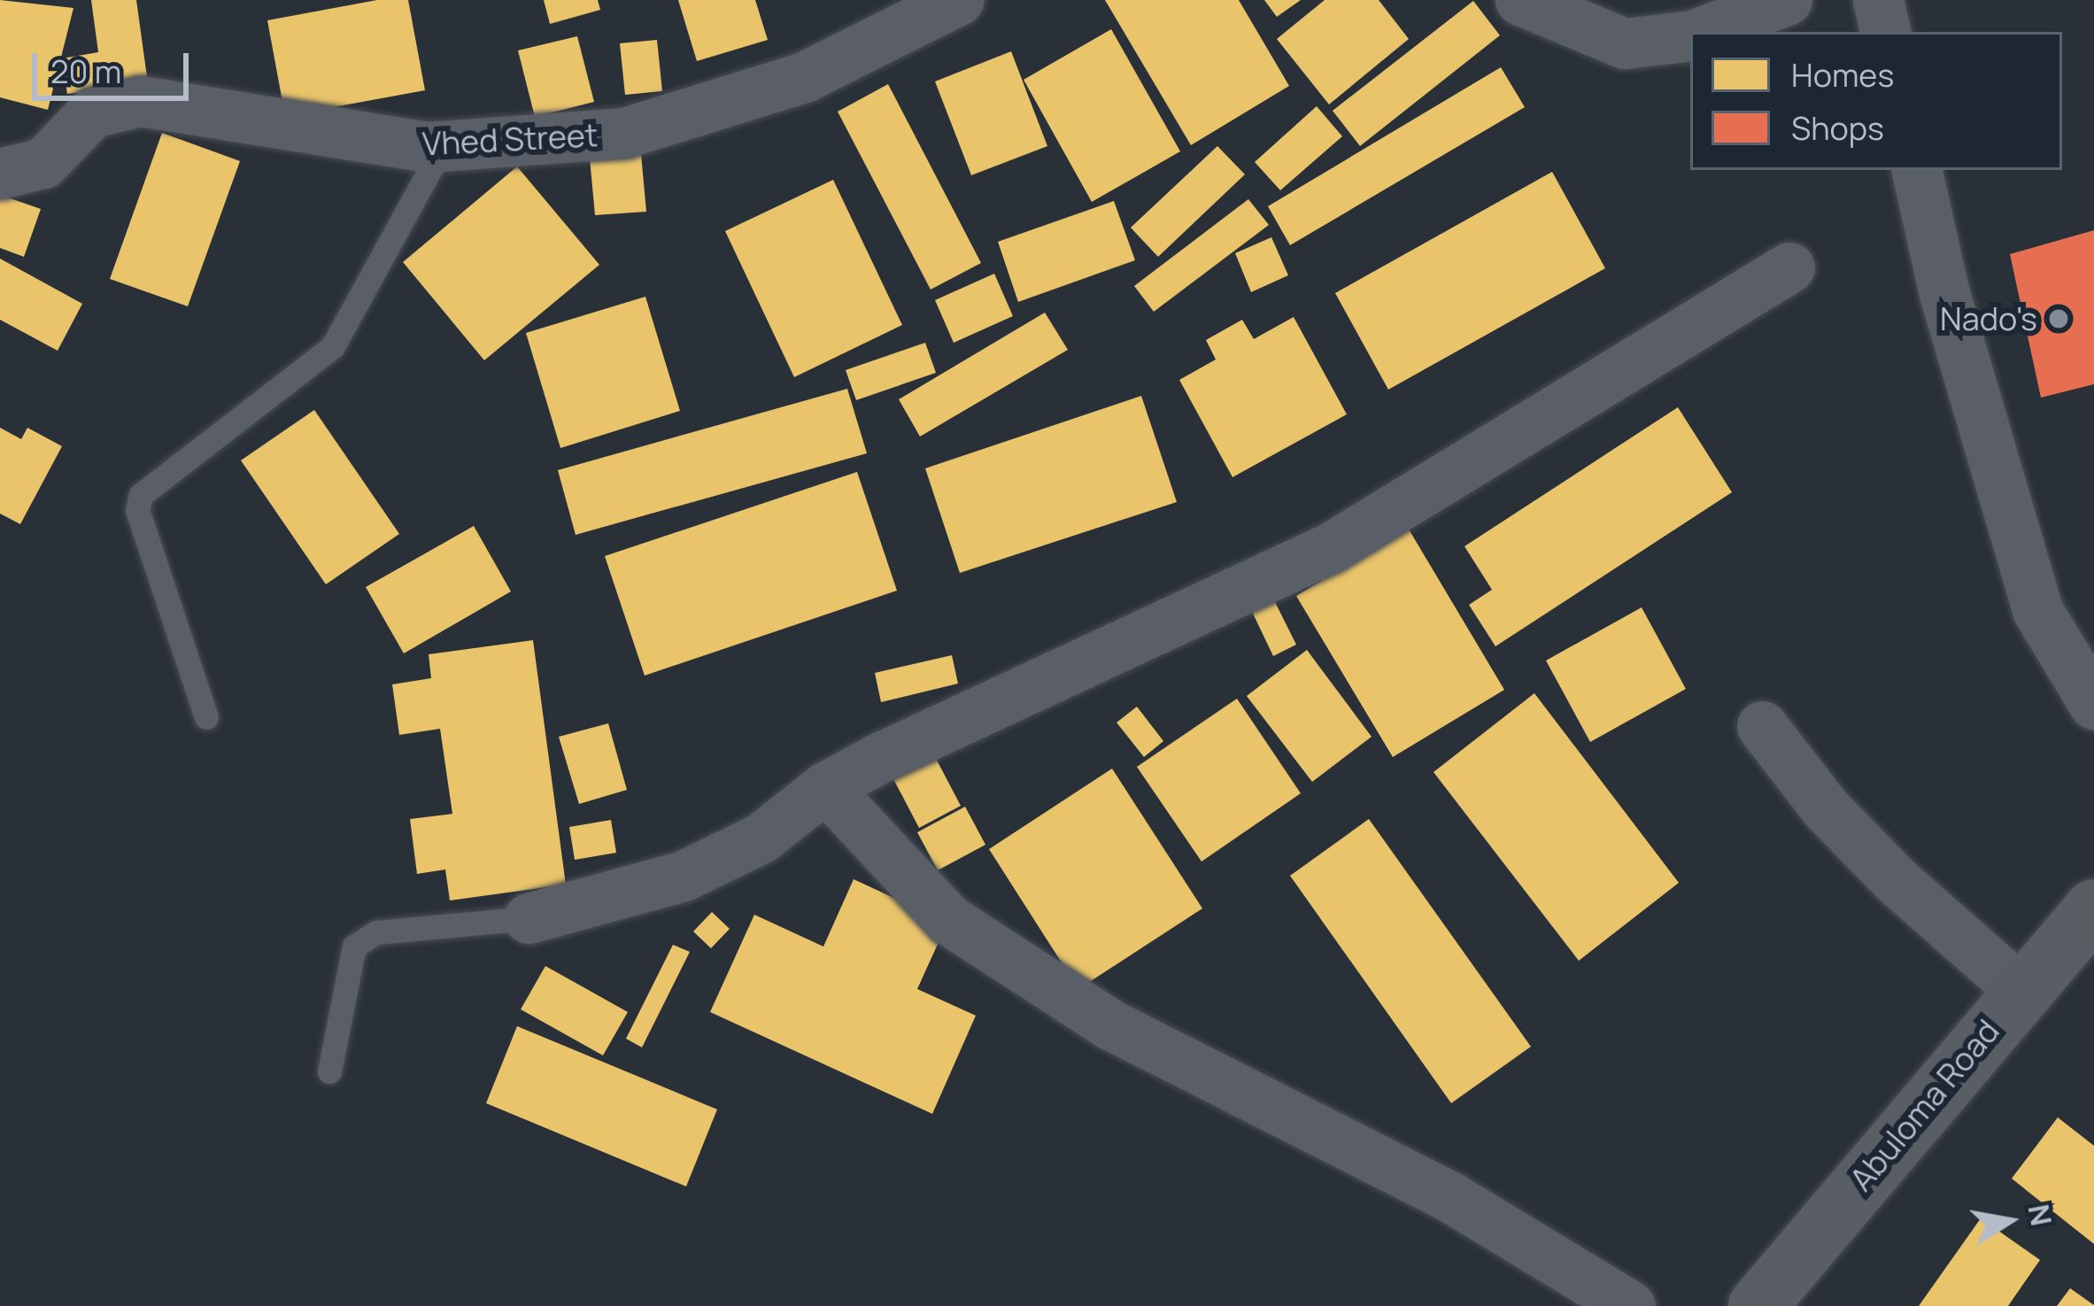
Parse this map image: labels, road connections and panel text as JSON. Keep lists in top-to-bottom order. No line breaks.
{"streets":{"street":["Vhed Street","Abuloma Road"]},"places":["Nado's"],"legend":["Homes","Shops"],"scale_bar":"20 m","north":"right"}
